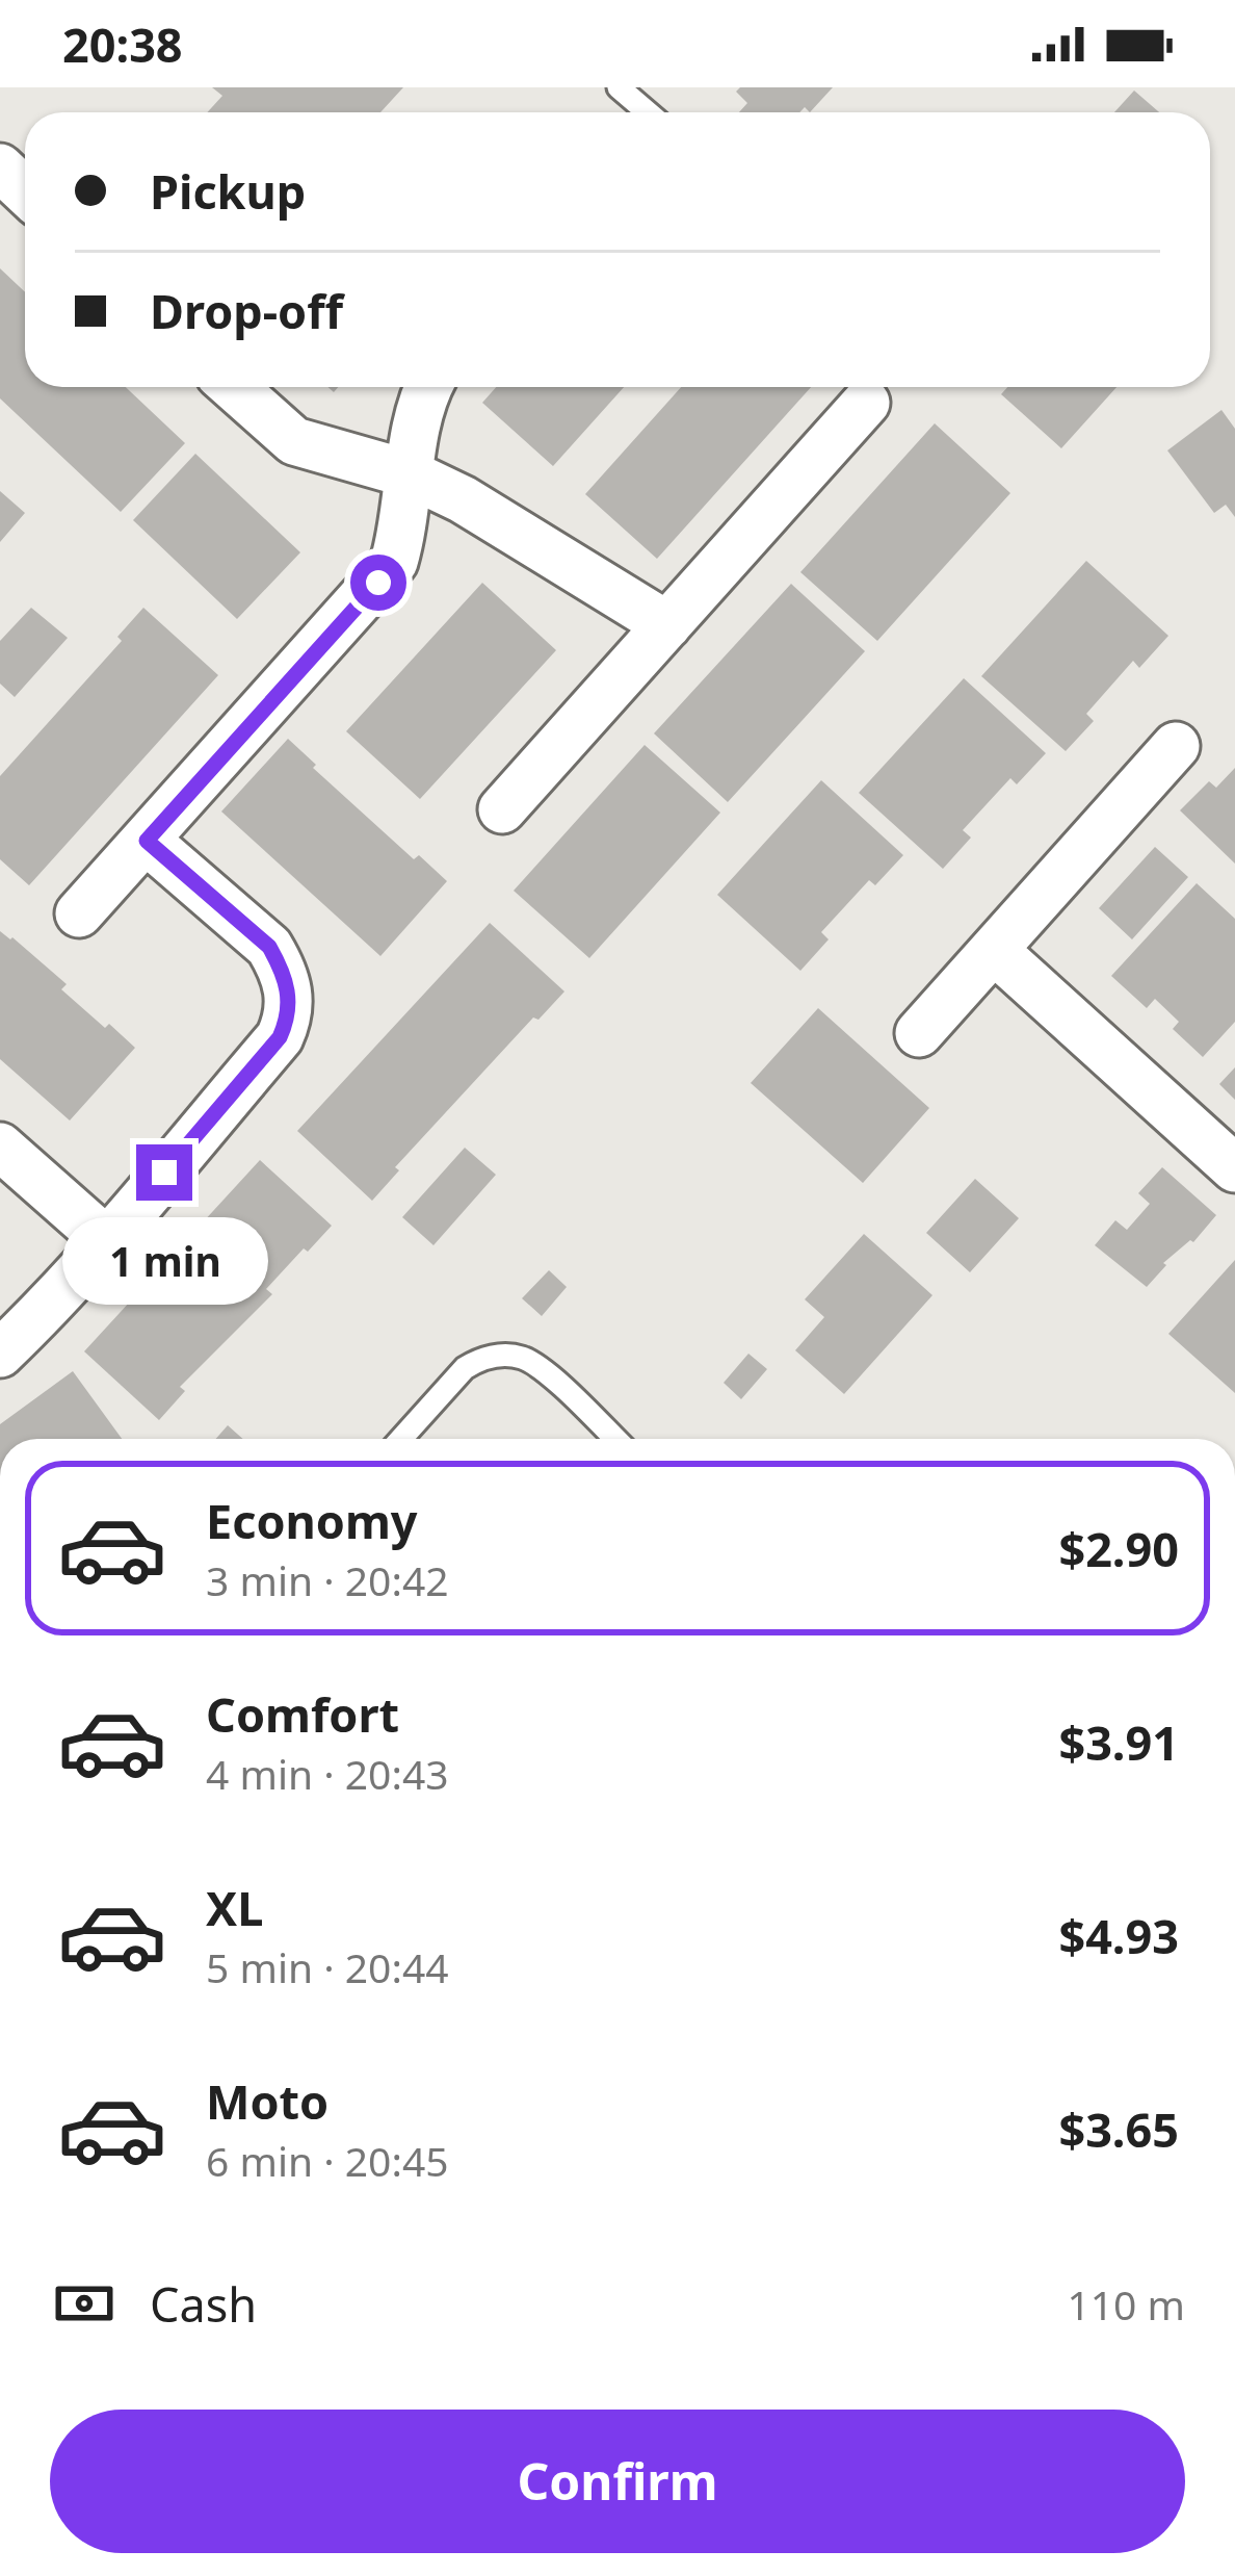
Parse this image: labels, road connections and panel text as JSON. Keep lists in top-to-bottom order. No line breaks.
{"page":{"status":"20:38","banner":["Pickup","Drop-off"],"bubble":"1 min","list":[{"name":"Economy","note":"3 min · 20:42","value":"$2.90"},{"name":"Comfort","note":"4 min · 20:43","value":"$3.91"},{"name":"XL","note":"5 min · 20:44","value":"$4.93"},{"name":"Moto","note":"6 min · 20:45","value":"$3.65"}],"pay":["Cash","110 m"],"buttons":"Confirm"}}
